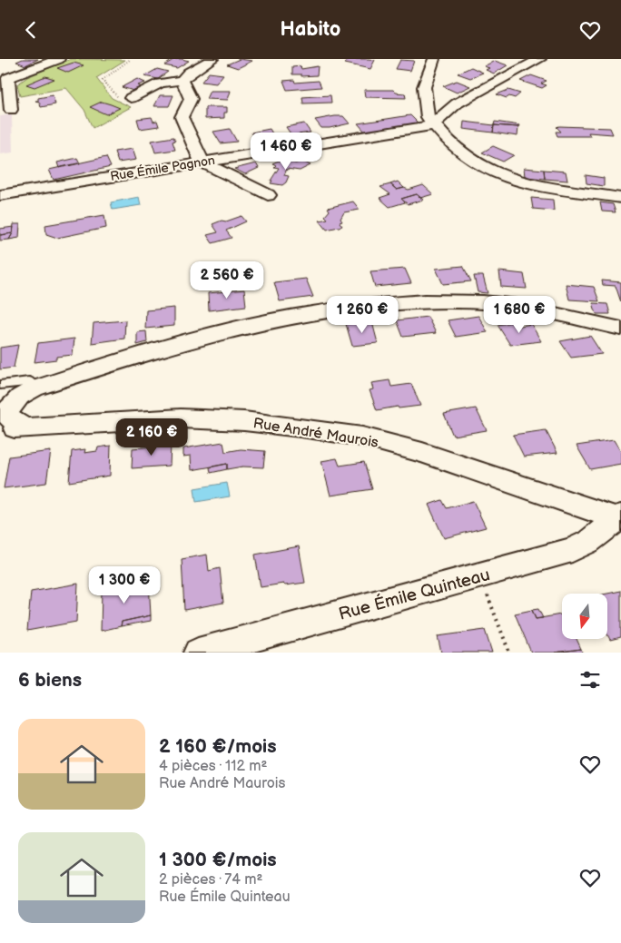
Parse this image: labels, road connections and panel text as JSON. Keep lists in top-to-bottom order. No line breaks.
{"streets":{"street":["Rue Émile Pagnon","Rue André Maurois","Rue Émile Quinteau"]},"crossings":[["Rue André Maurois","Rue Émile Quinteau"]],"north":"bottom","page":{"header":"Habito","price":["1 460 €","2 560 €","1 260 €","1 680 €","2 160 €","1 300 €"],"heading":"6 biens","list":[{"name":"2 160 €/mois","note":"4 pièces · 112 m² · Rue André Maurois"},{"name":"1 300 €/mois","note":"2 pièces · 74 m² · Rue Émile Quinteau"}]}}
